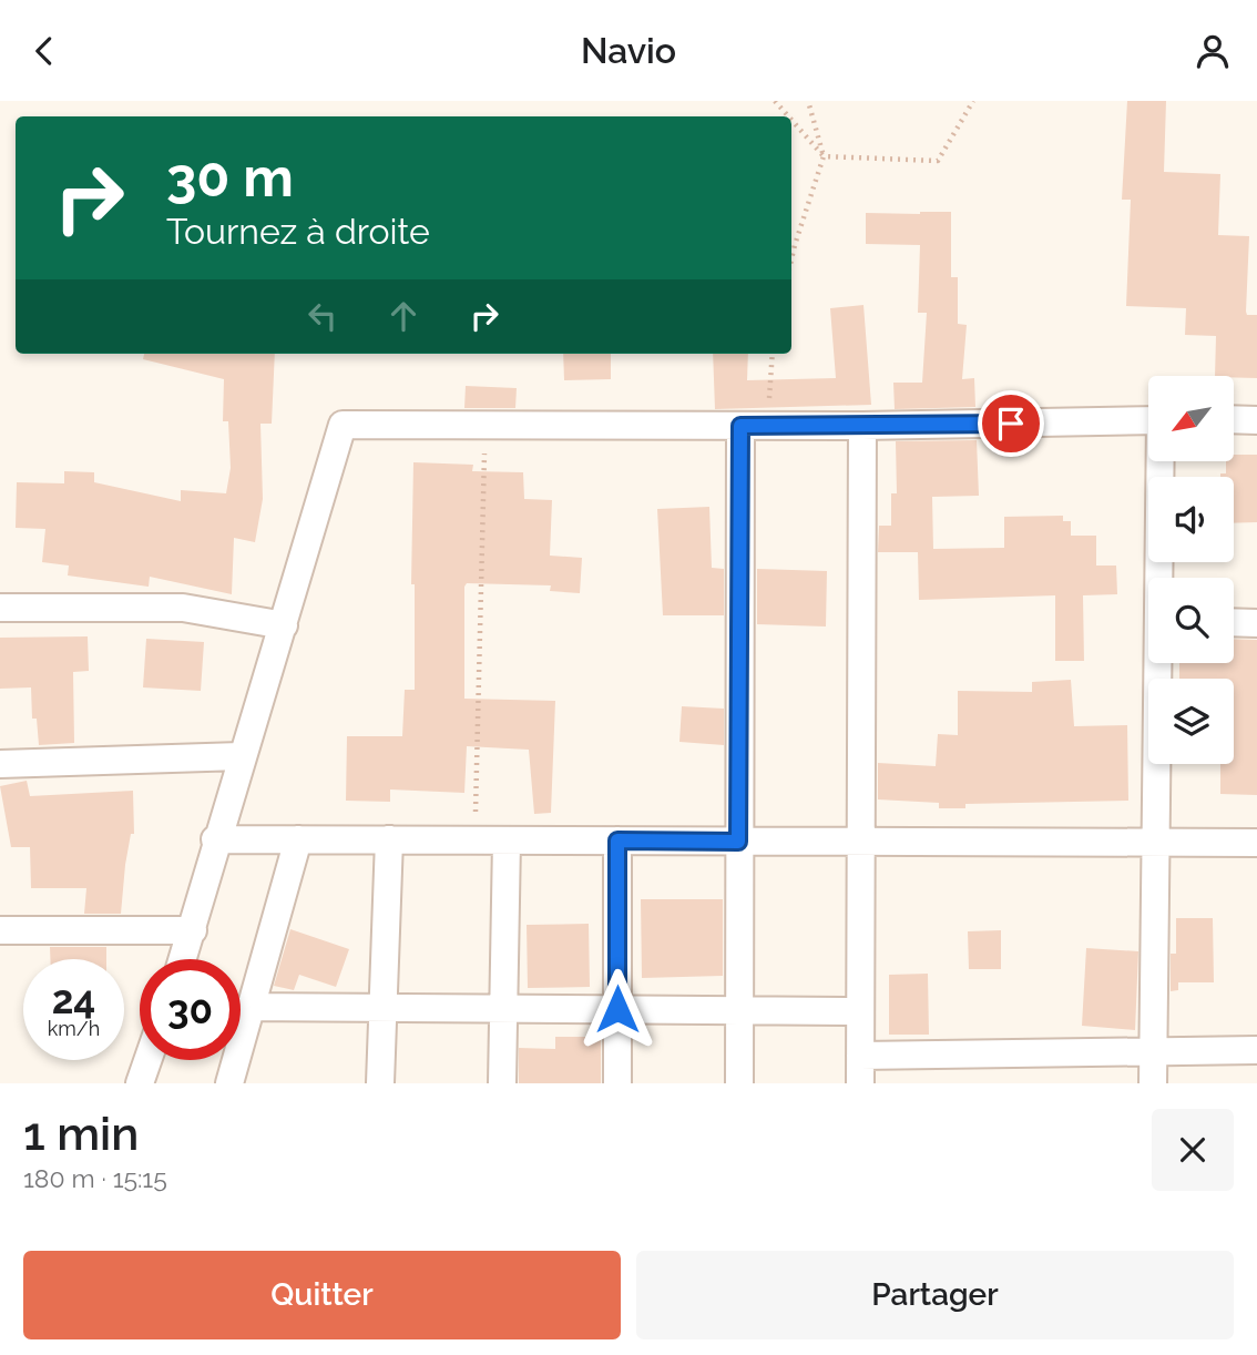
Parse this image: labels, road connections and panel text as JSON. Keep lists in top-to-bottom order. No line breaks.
{"north":"bottom left","page":{"header":"Navio","turn":["30 m","Tournez à droite"],"speed":"24 km/h","limit":"30","heading":["1 min","180 m · 15:15"],"buttons":["Quitter","Partager"]}}
